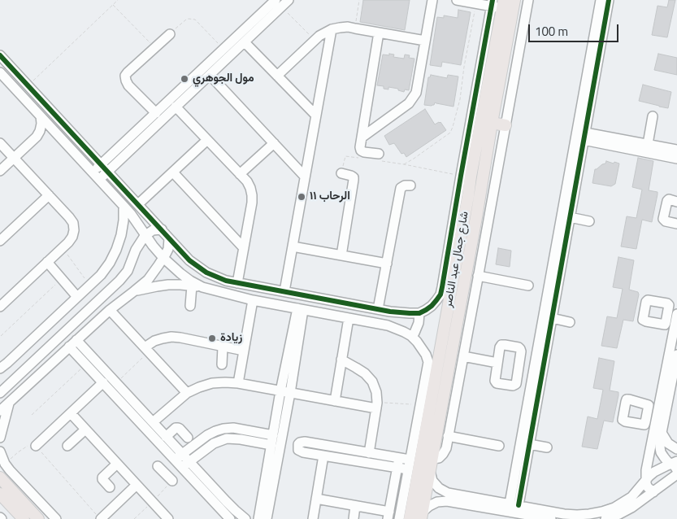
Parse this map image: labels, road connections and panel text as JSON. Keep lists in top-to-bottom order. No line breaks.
{"streets":{"main road":["شارع جمال عبد الناصر"]},"places":["مول الجوهري","الرحاب ١١","زيادة"],"scale_bar":"100 m"}
